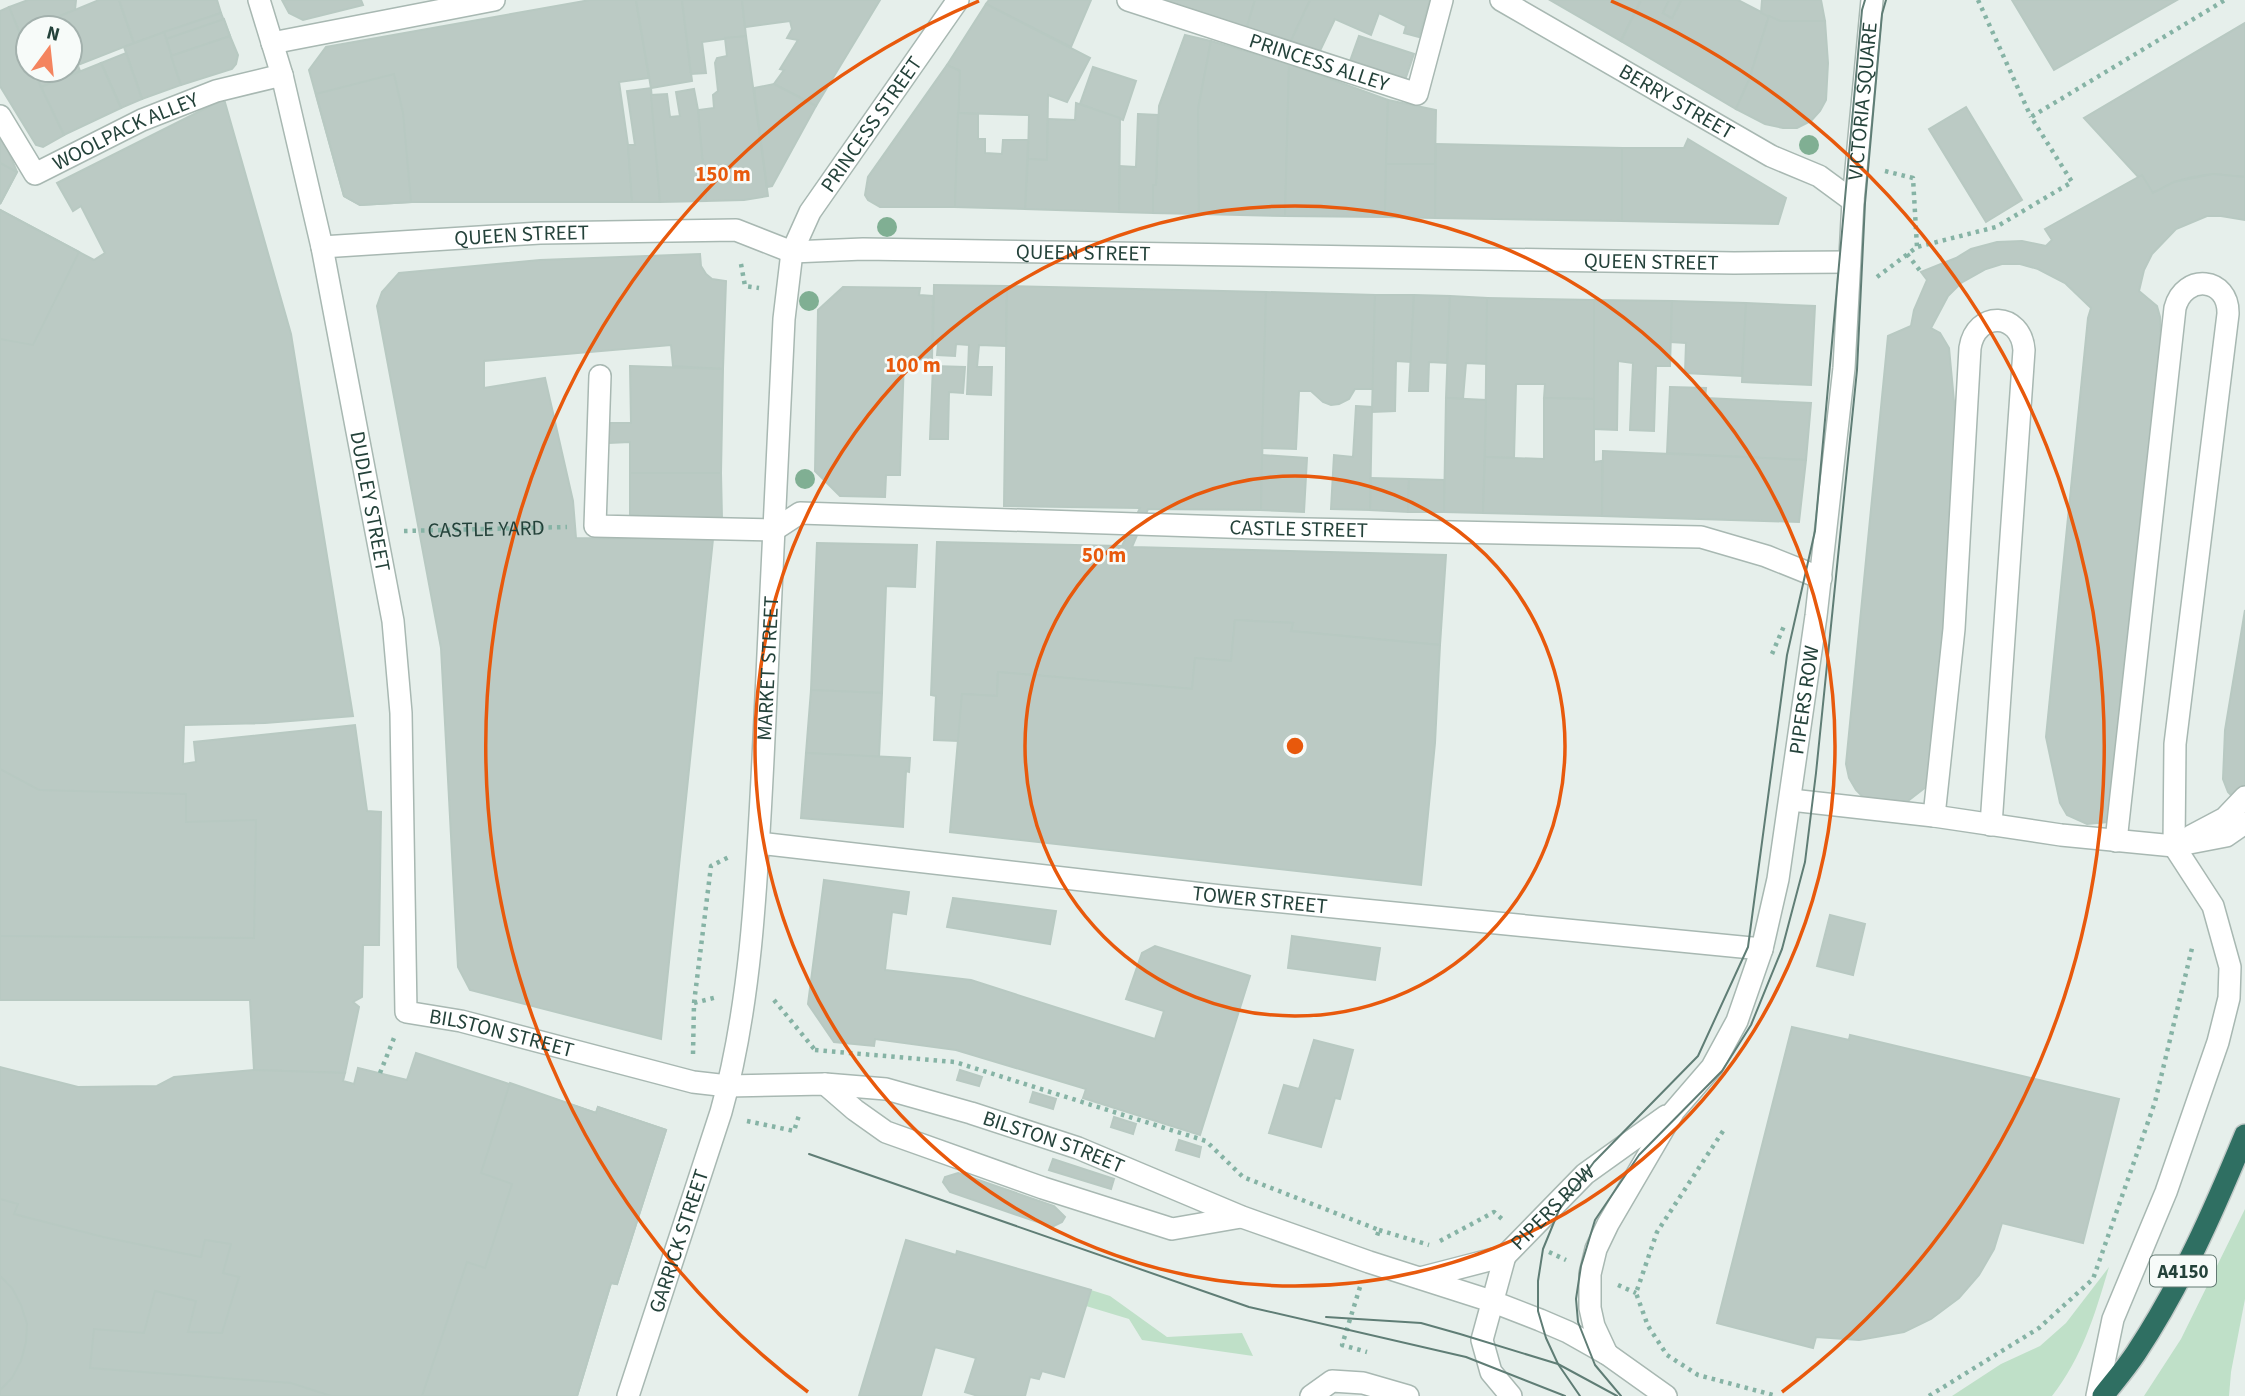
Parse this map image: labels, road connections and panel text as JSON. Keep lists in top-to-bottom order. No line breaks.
{"streets":{"highway":["A4150"],"street":["PRINCESS ALLEY","VICTORIA SQUARE","BERRY STREET","PRINCESS STREET","WOOLPACK ALLEY","QUEEN STREET","DUDLEY STREET","CASTLE STREET","MARKET STREET","PIPERS ROW","TOWER STREET","BILSTON STREET","GARRICK STREET"],"path":["CASTLE YARD"]},"crossings":[["VICTORIA SQUARE","BERRY STREET"],["VICTORIA SQUARE","QUEEN STREET"],["VICTORIA SQUARE","PIPERS ROW"],["PRINCESS STREET","QUEEN STREET"],["PRINCESS STREET","MARKET STREET"],["WOOLPACK ALLEY","DUDLEY STREET"],["QUEEN STREET","DUDLEY STREET"],["QUEEN STREET","MARKET STREET"],["QUEEN STREET","PIPERS ROW"],["DUDLEY STREET","CASTLE YARD"],["DUDLEY STREET","BILSTON STREET"],["CASTLE STREET","MARKET STREET"],["CASTLE STREET","PIPERS ROW"],["MARKET STREET","TOWER STREET"],["MARKET STREET","BILSTON STREET"],["MARKET STREET","GARRICK STREET"],["PIPERS ROW","TOWER STREET"],["PIPERS ROW","BILSTON STREET"],["BILSTON STREET","GARRICK STREET"]],"north":"top","rings":["150 m","100 m","50 m"]}
